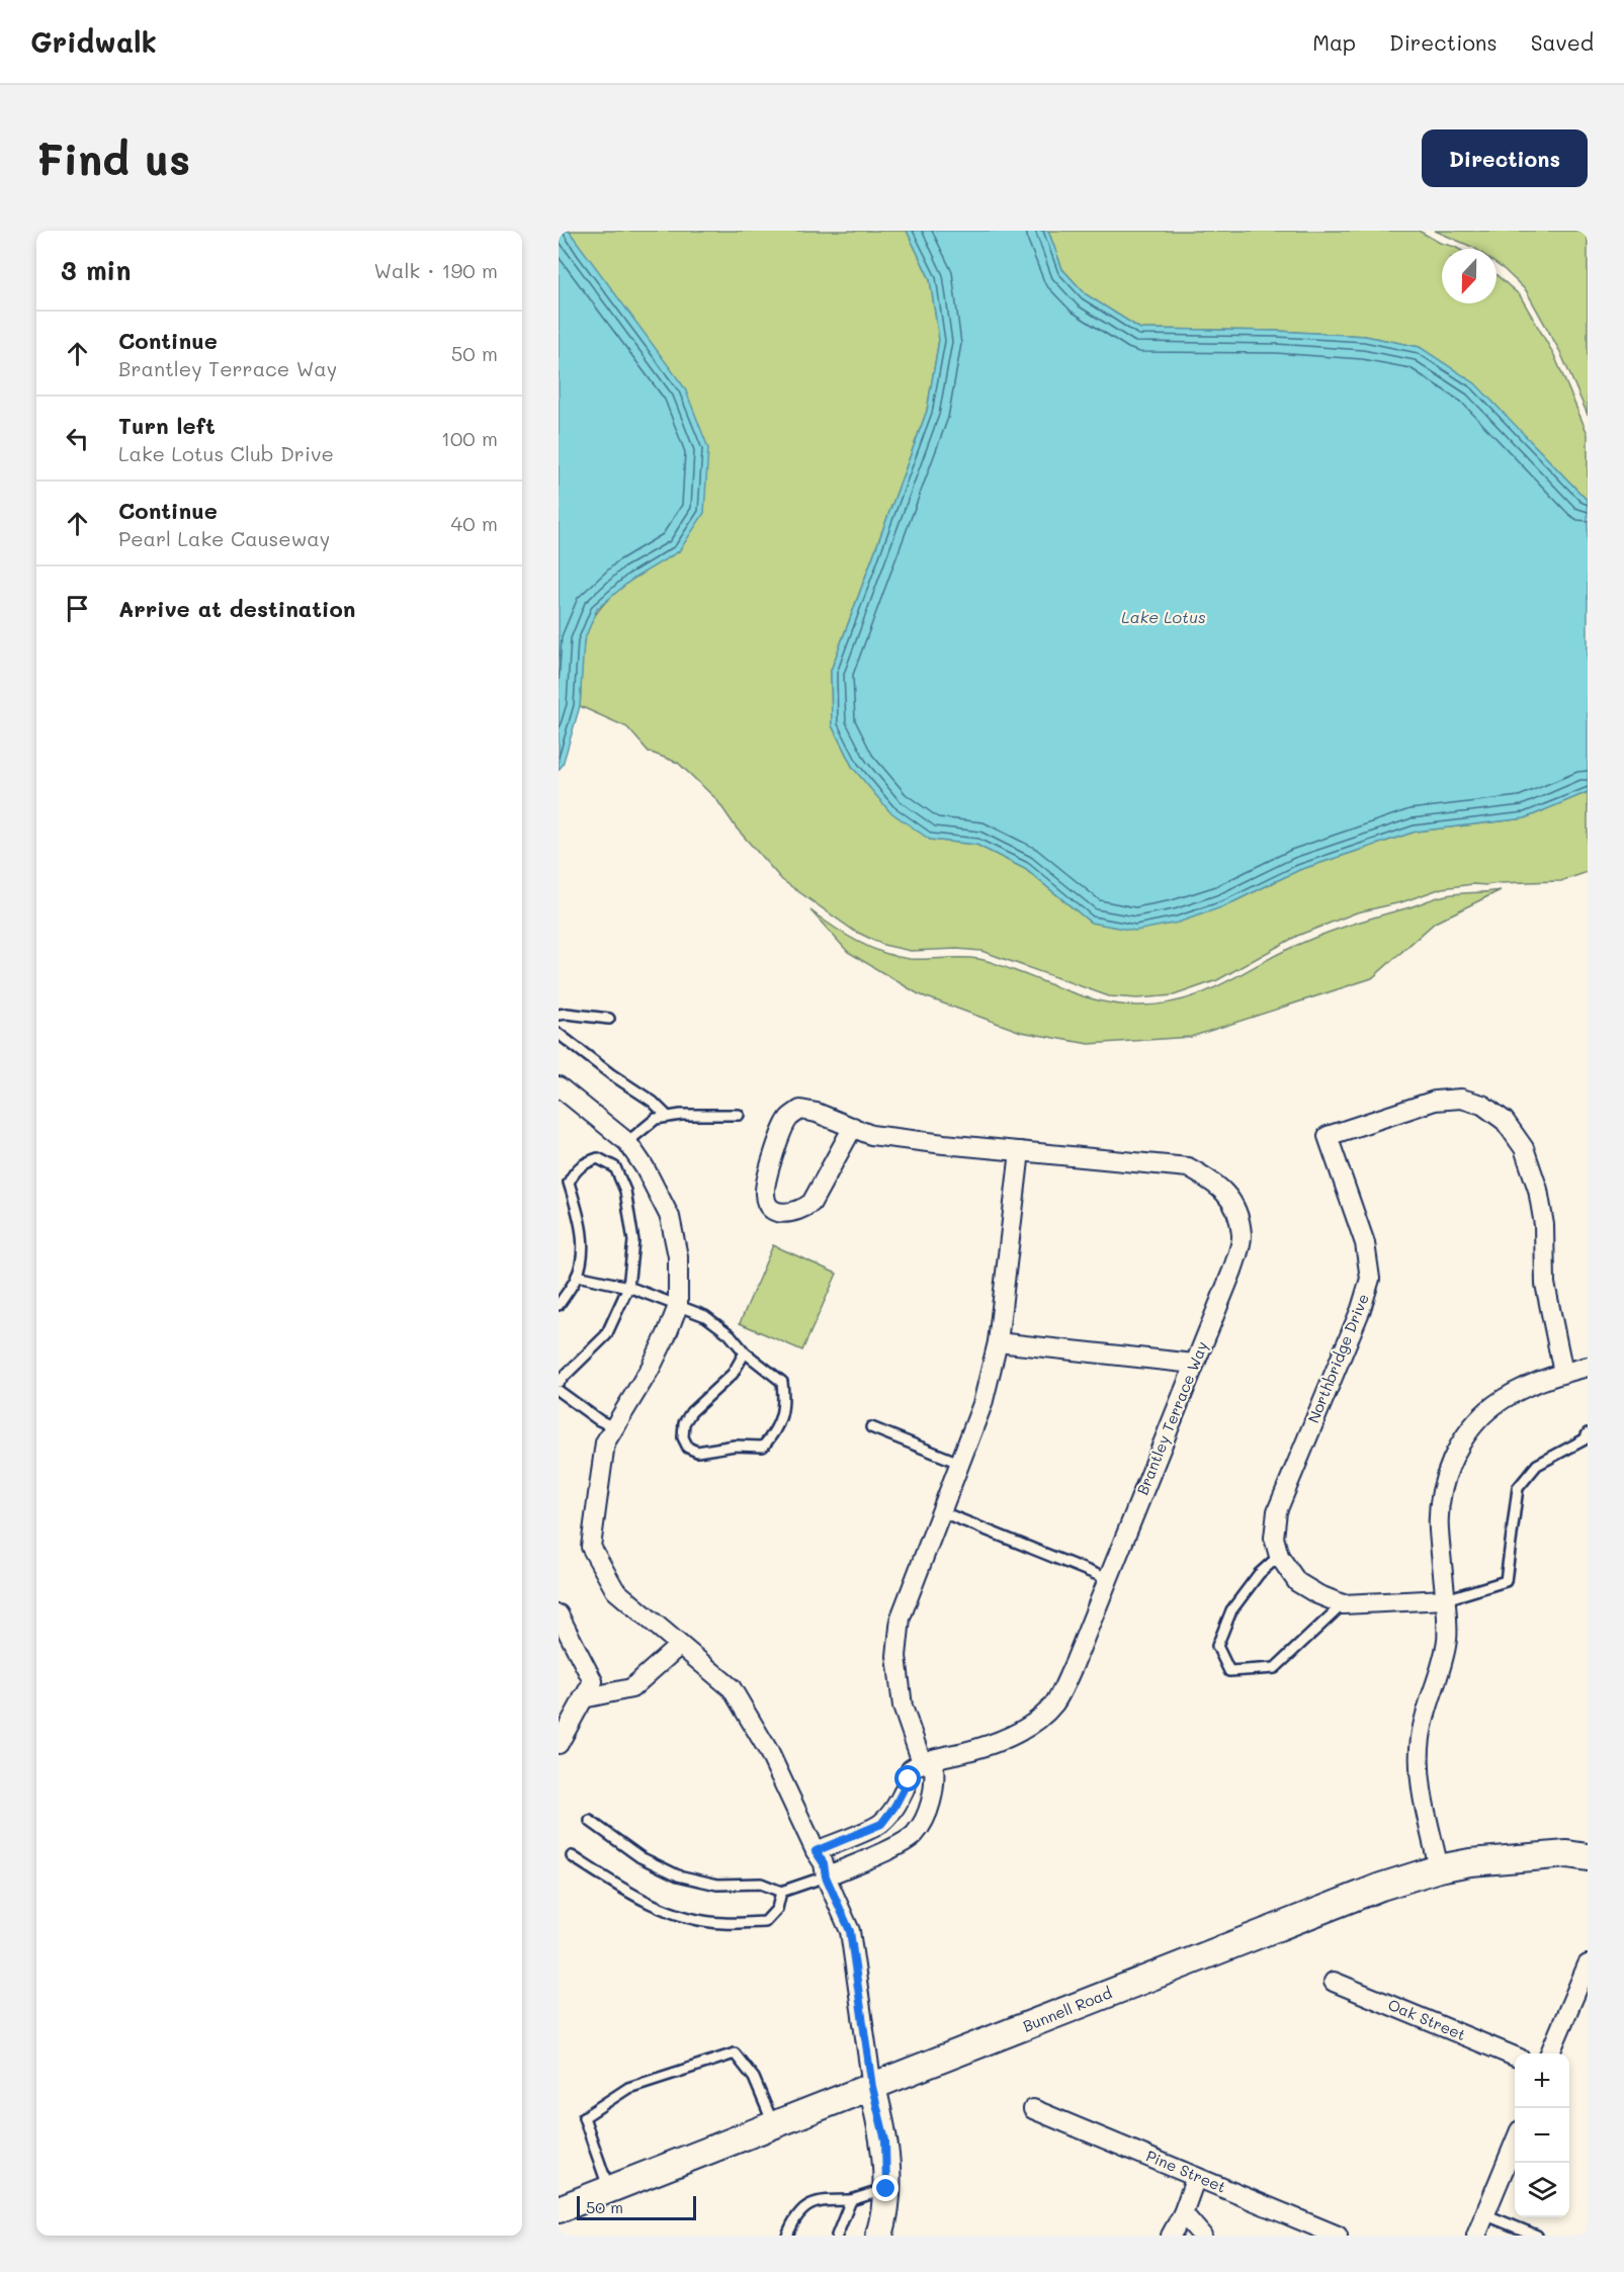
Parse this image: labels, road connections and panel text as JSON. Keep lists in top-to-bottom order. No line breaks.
{"streets":{"main road":["Bunnell Road"],"street":["Northbridge Drive","Brantley Terrace Way","Oak Street","Pine Street"]},"water":["Lake Lotus"],"scale_bar":"50 m","north":"bottom","page":{"header":"Gridwalk","nav":["Map","Directions","Saved"],"buttons":"Directions","title":"Find us","heading":["3 min","Walk · 190 m"],"list":[["Continue","Brantley Terrace Way","50 m"],["Turn left","Lake Lotus Club Drive","100 m"],["Continue","Pearl Lake Causeway","40 m"],"Arrive at destination"],"map_buttons":["+","−"],"scale":"50 m"}}
